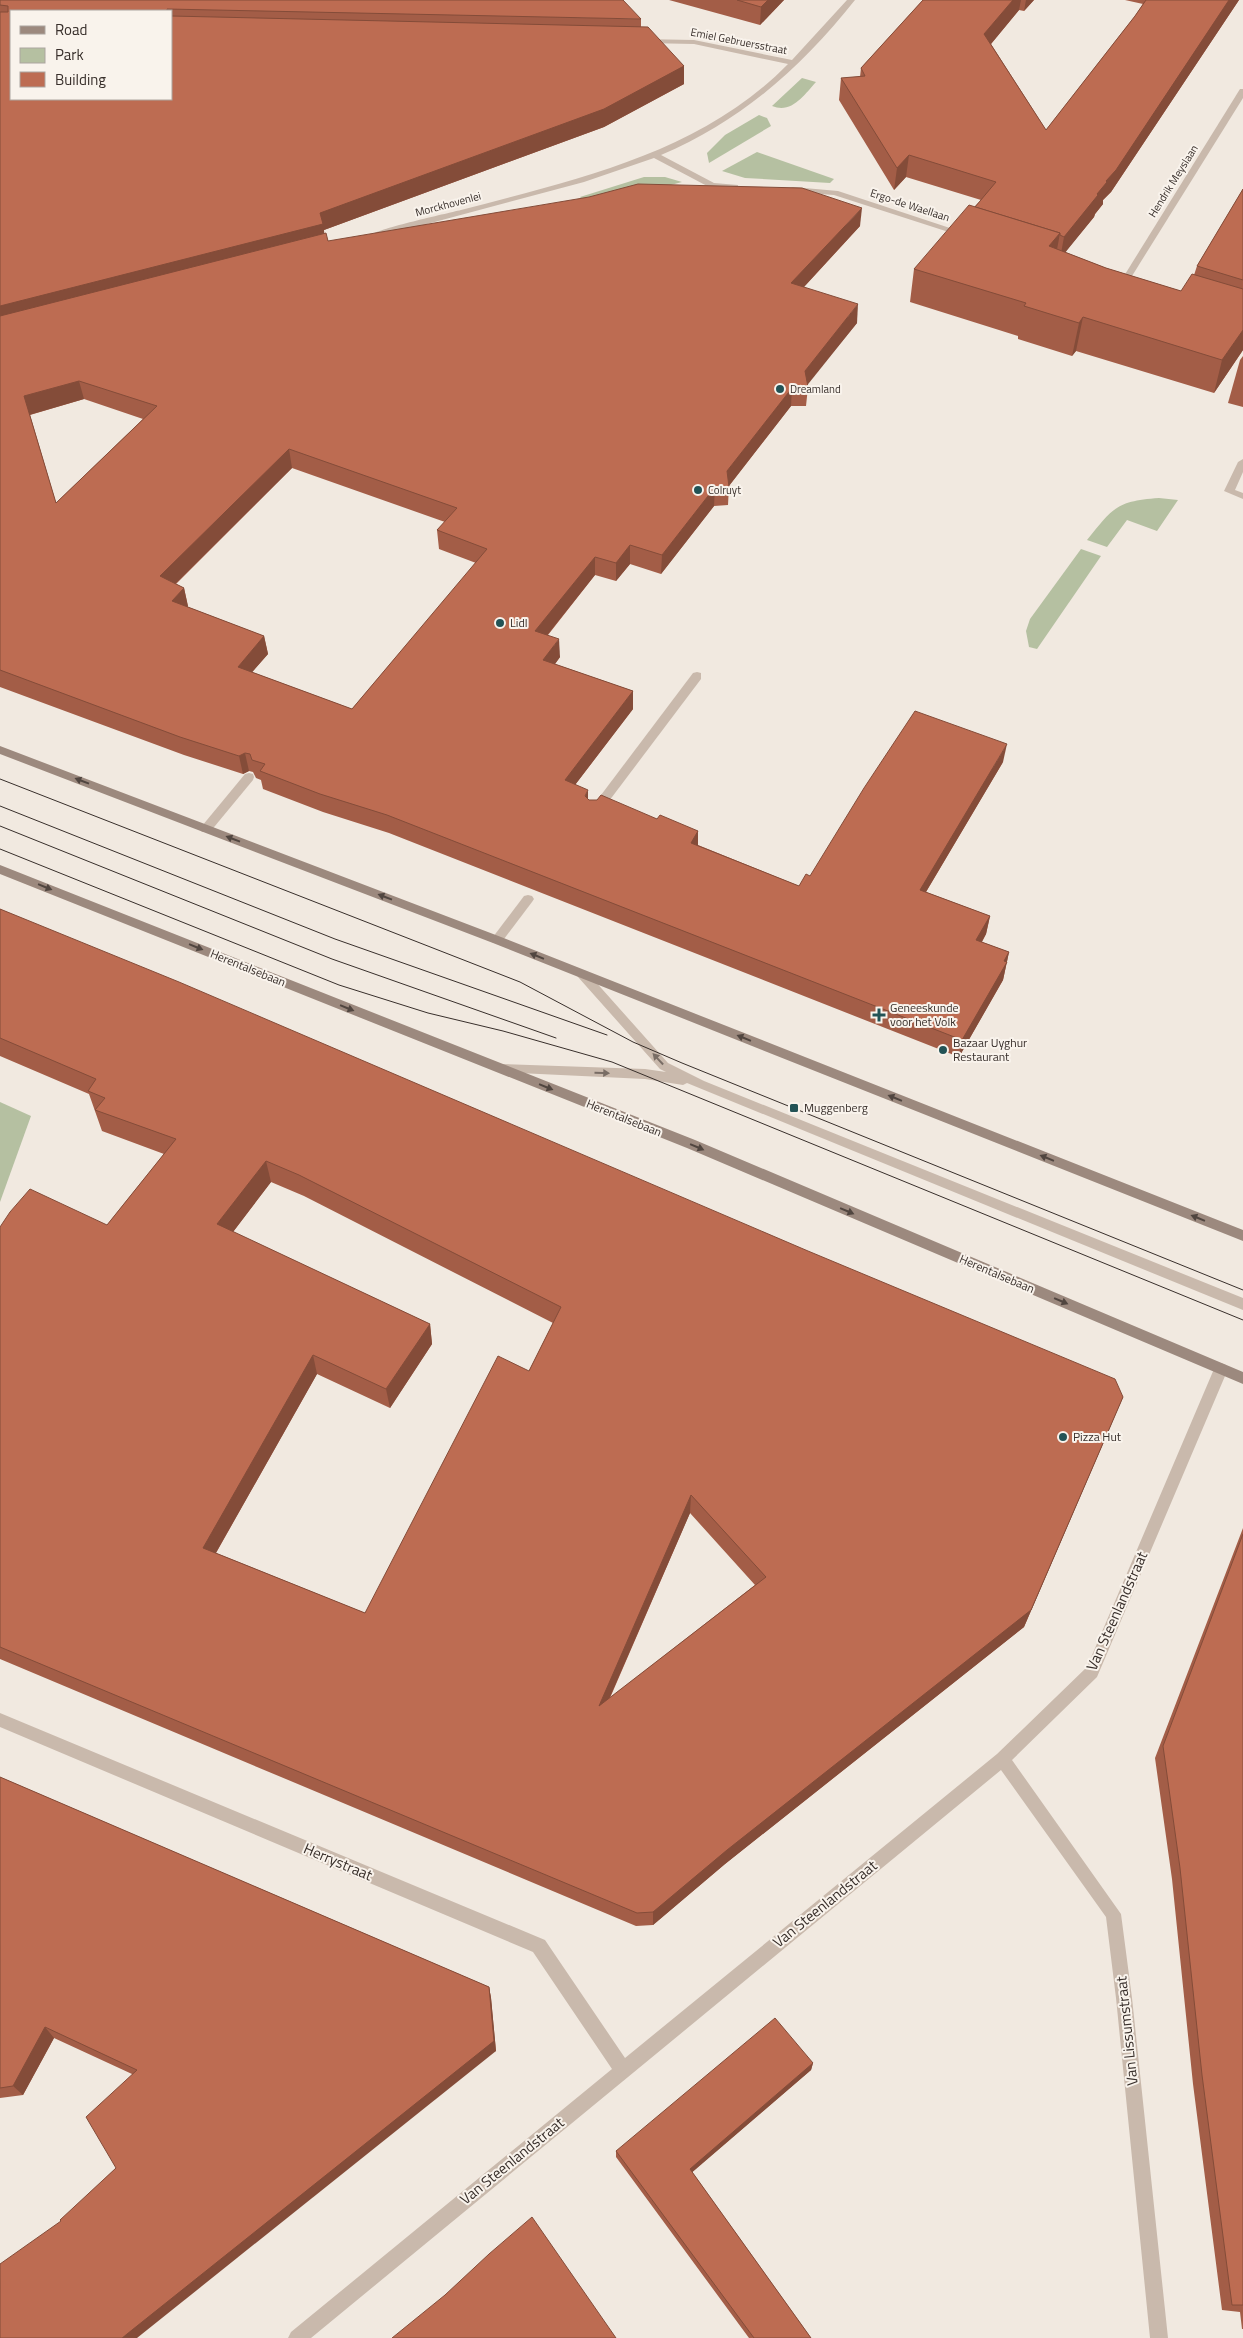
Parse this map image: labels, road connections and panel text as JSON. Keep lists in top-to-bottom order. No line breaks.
{"streets":{"main road":["Herentalsebaan"],"street":["Emiel Gebruersstraat","Hendrik Meyslaan","Morckhovenlei","Ergo-de Waellaan","Van Steenlandstraat","Herrystraat","Van Lissumstraat"]},"crossings":[["Emiel Gebruersstraat","Morckhovenlei"],["Herentalsebaan","Van Steenlandstraat"],["Van Steenlandstraat","Herrystraat"],["Van Steenlandstraat","Van Lissumstraat"]],"one_way":["Herentalsebaan"],"places":{"other":["Dreamland","Colruyt","Lidl","Bazaar Uyghur Restaurant","Pizza Hut"],"health":["Geneeskunde voor het Volk"],"transit":["Muggenberg"]},"legend":["Road","Park","Building"]}
